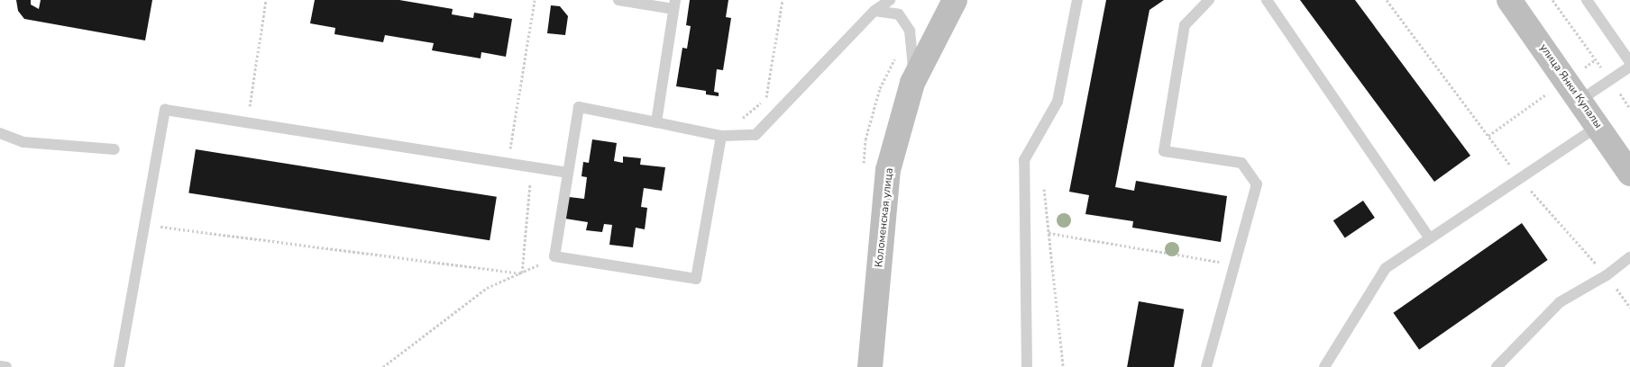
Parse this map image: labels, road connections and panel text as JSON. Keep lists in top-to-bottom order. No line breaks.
{"streets":{"main road":["улица Янки Купалы","Коломенская улица"]}}
